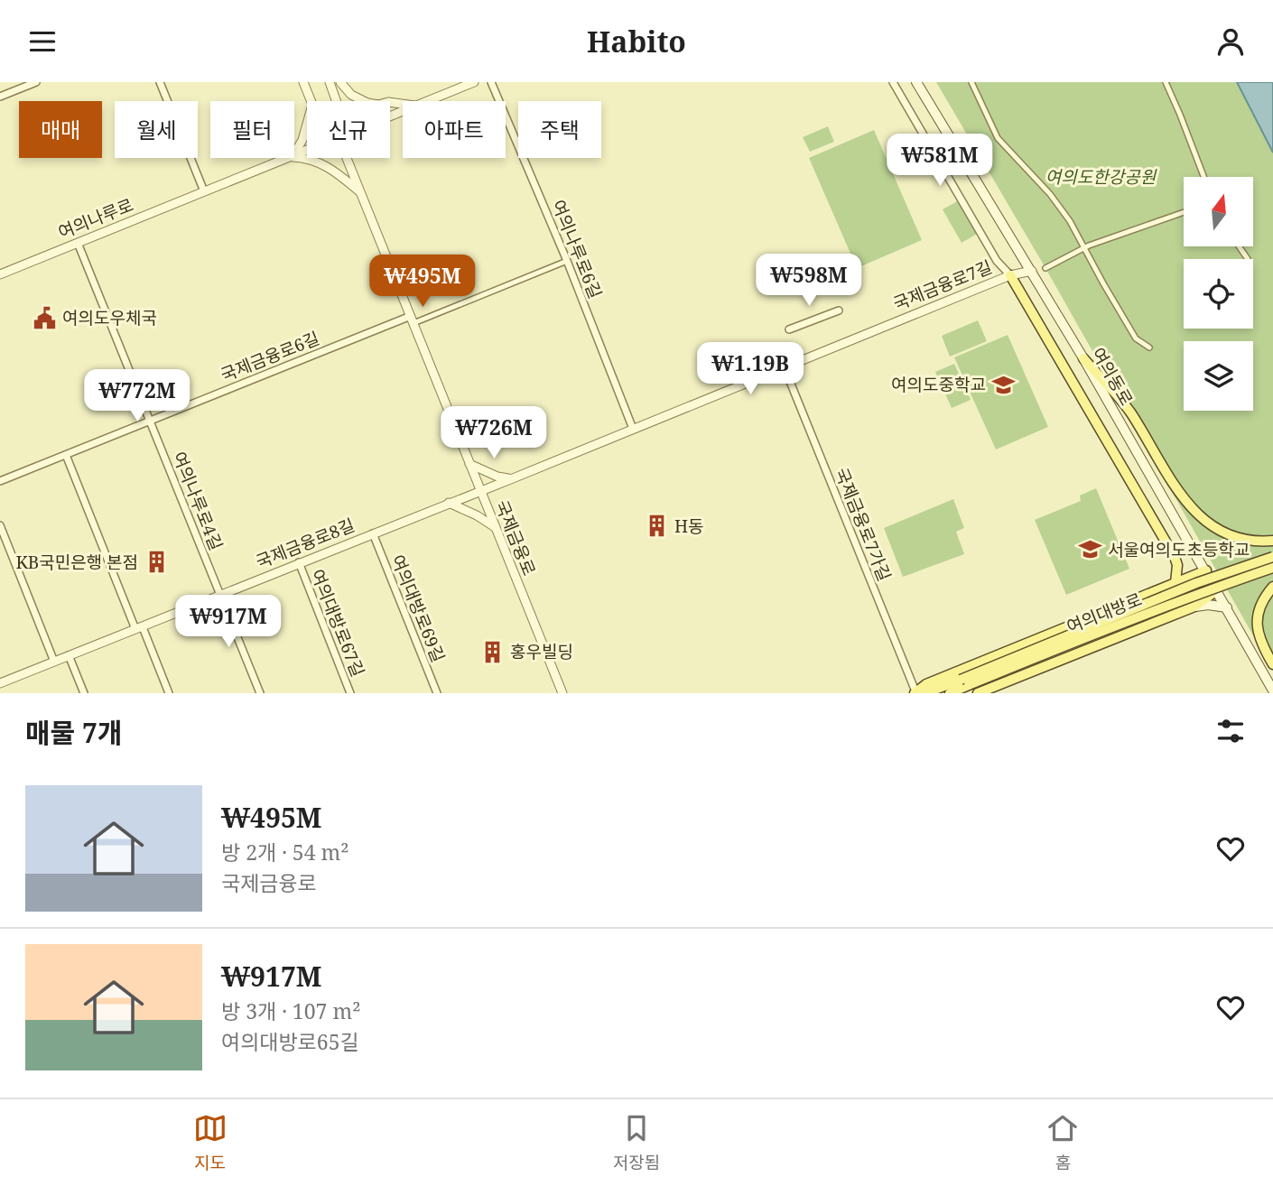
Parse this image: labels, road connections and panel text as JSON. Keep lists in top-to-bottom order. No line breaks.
{"streets":{"main road":["여의동로","여의대방로"],"street":["여의나루로","여의나루로6길","국제금융로7길","국제금융로6길","여의나루로4길","국제금융로7가길","국제금융로","국제금융로8길","여의대방로69길","여의대방로67길"]},"crossings":[["여의나루로","여의나루로4길"],["여의나루로6길","국제금융로7길"],["국제금융로7길","여의동로"],["국제금융로7길","국제금융로7가길"],["국제금융로7길","국제금융로"],["국제금융로7길","국제금융로8길"],["국제금융로6길","여의나루로4길"],["국제금융로6길","국제금융로"],["여의나루로4길","국제금융로8길"],["국제금융로7가길","여의대방로"],["국제금융로","국제금융로8길"],["국제금융로8길","여의대방로69길"],["국제금융로8길","여의대방로67길"]],"parks":["여의도한강공원"],"places":{"public building":["여의도우체국"],"school or university":["여의도중학교","서울여의도초등학교"],"building":["H동","KB국민은행 본점","홍우빌딩"]},"north":"top","page":{"header":"Habito","chip":["매매","월세","필터","신규","아파트","주택"],"price":["₩581M","₩598M","₩495M","₩1.19B","₩772M","₩726M","₩917M"],"heading":"매물 7개","list":[{"name":"₩495M","note":"방 2개 · 54 m² · 국제금융로"},{"name":"₩917M","note":"방 3개 · 107 m² · 여의대방로65길"}],"tabs":["지도","저장됨","홈"]}}
